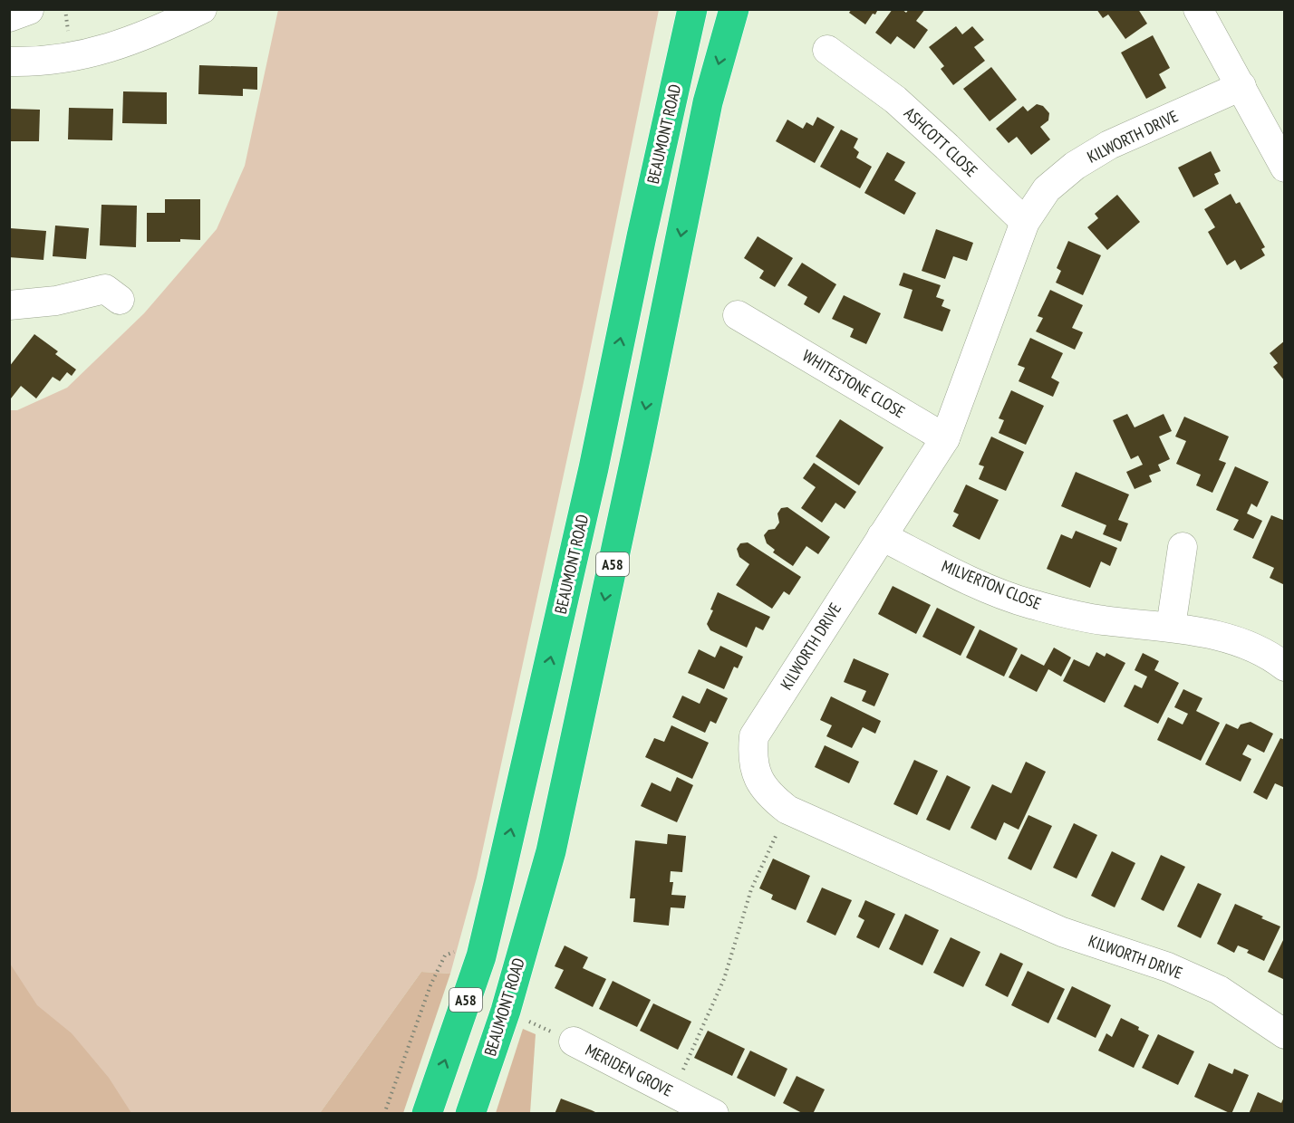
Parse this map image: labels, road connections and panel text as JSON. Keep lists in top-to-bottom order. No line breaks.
{"streets":{"highway":["BEAUMONT ROAD","A58"],"street":["KILWORTH DRIVE","ASHCOTT CLOSE","WHITESTONE CLOSE","MILVERTON CLOSE","MERIDEN GROVE"]},"crossings":[["KILWORTH DRIVE","ASHCOTT CLOSE"],["KILWORTH DRIVE","WHITESTONE CLOSE"],["KILWORTH DRIVE","MILVERTON CLOSE"]]}
